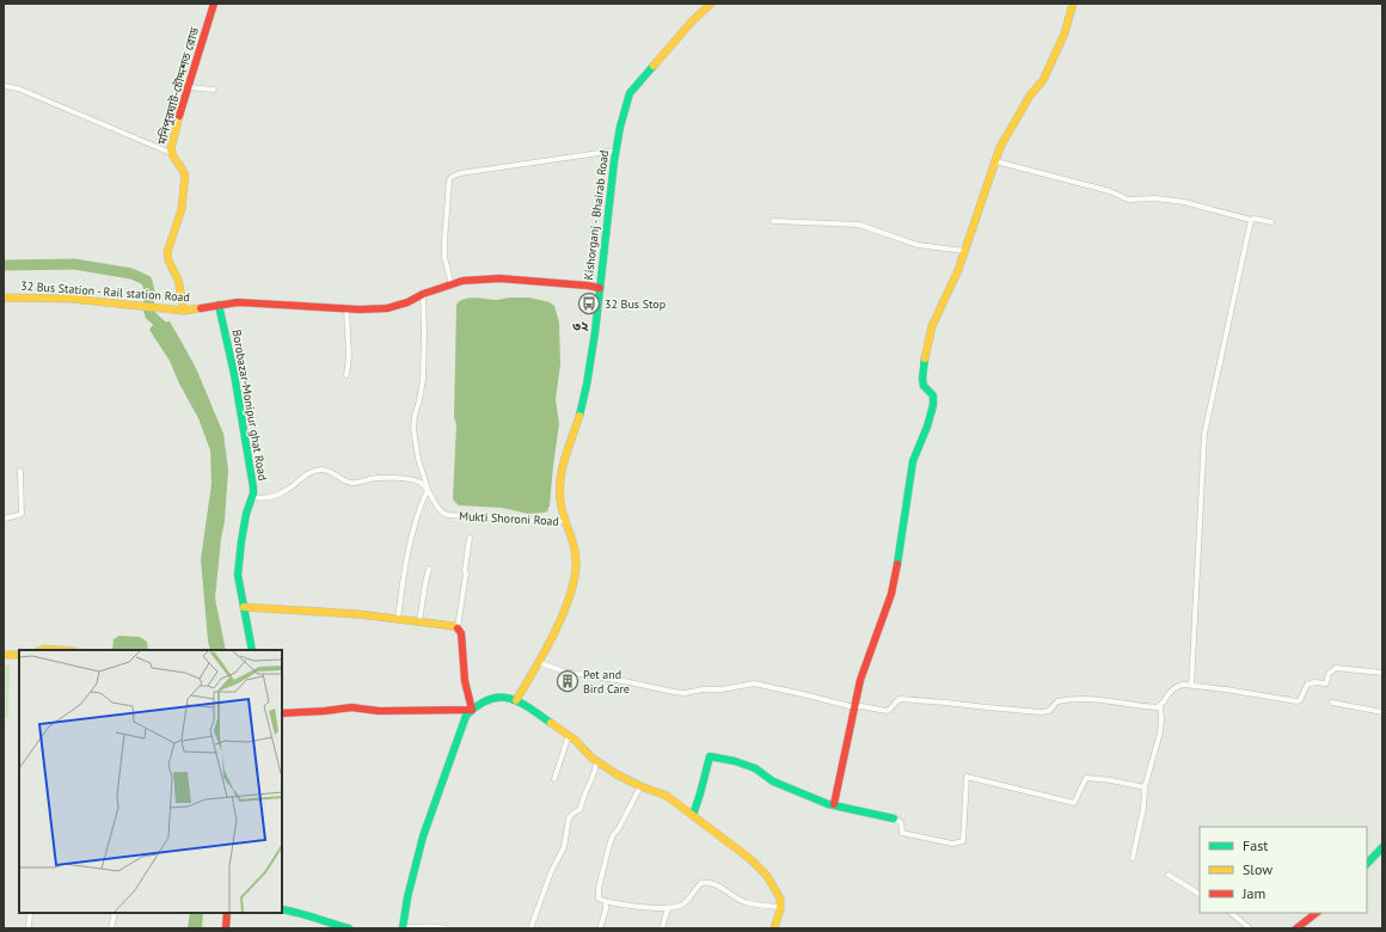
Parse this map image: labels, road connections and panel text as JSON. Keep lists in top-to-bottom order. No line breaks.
{"streets":{"street":["মনিপুরঘাট-চৌদ্দশত রোড","Kishorganj - Bhairab Road","32 Bus Station - Rail station Road","Borobazar-Monipur ghat Road","Mukti Shoroni Road"]},"crossings":[["মনিপুরঘাট-চৌদ্দশত রোড","32 Bus Station - Rail station Road"],["Kishorganj - Bhairab Road","32 Bus Station - Rail station Road"],["Kishorganj - Bhairab Road","Mukti Shoroni Road"],["32 Bus Station - Rail station Road","Borobazar-Monipur ghat Road"],["32 Bus Station - Rail station Road","Mukti Shoroni Road"]],"districts":["৩২"],"places":{"bus stop":["32 Bus Stop"],"building":["Pet and Bird Care"]},"legend":["Fast","Slow","Jam"]}
